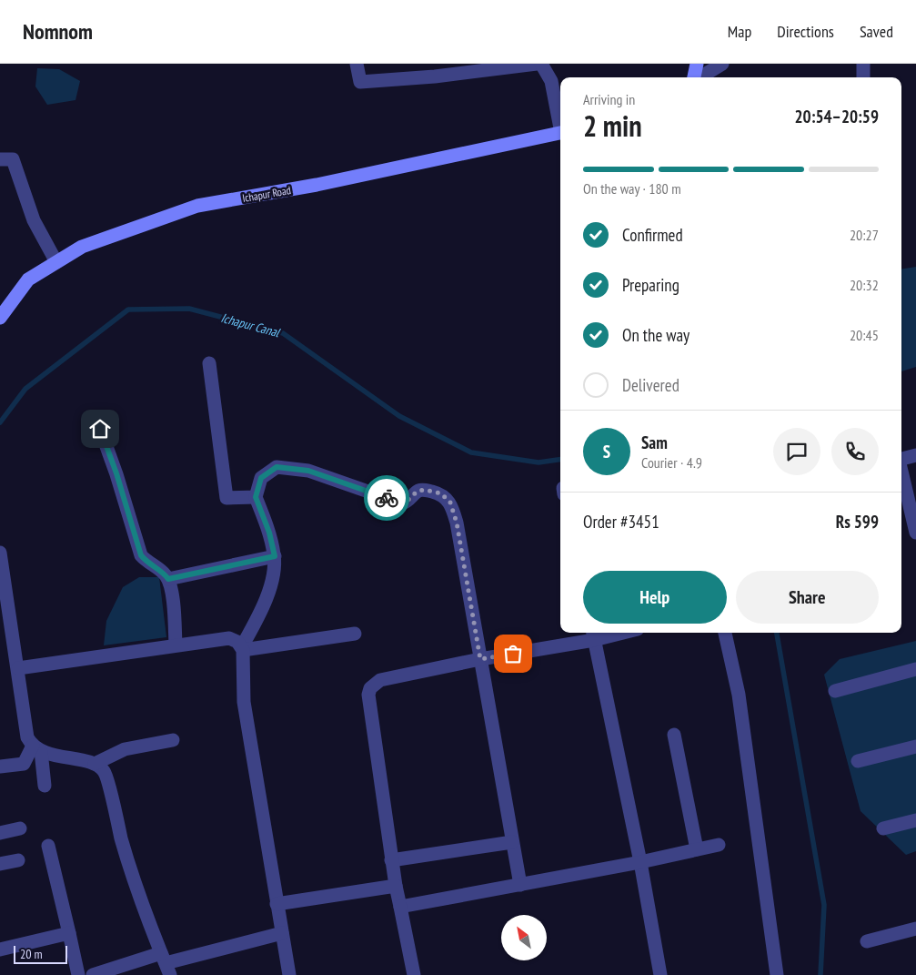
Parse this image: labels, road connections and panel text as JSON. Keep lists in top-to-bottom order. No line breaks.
{"streets":{"street":["Ichapur Road"]},"water":["Ichapur Canal"],"scale_bar":"20 m","north":"top left","page":{"header":"Nomnom","nav":["Map","Directions","Saved"],"heading":["2 min","Arriving in","20:54–20:59"],"panel":["Sam","Courier · 4.9","Order #3451","Rs 599"],"bar":"On the way · 180 m","list":[["Confirmed","20:27"],["Preparing","20:32"],["On the way","20:45"],"Delivered"],"round":"S","buttons":["Help","Share"],"scale":"20 m"}}
